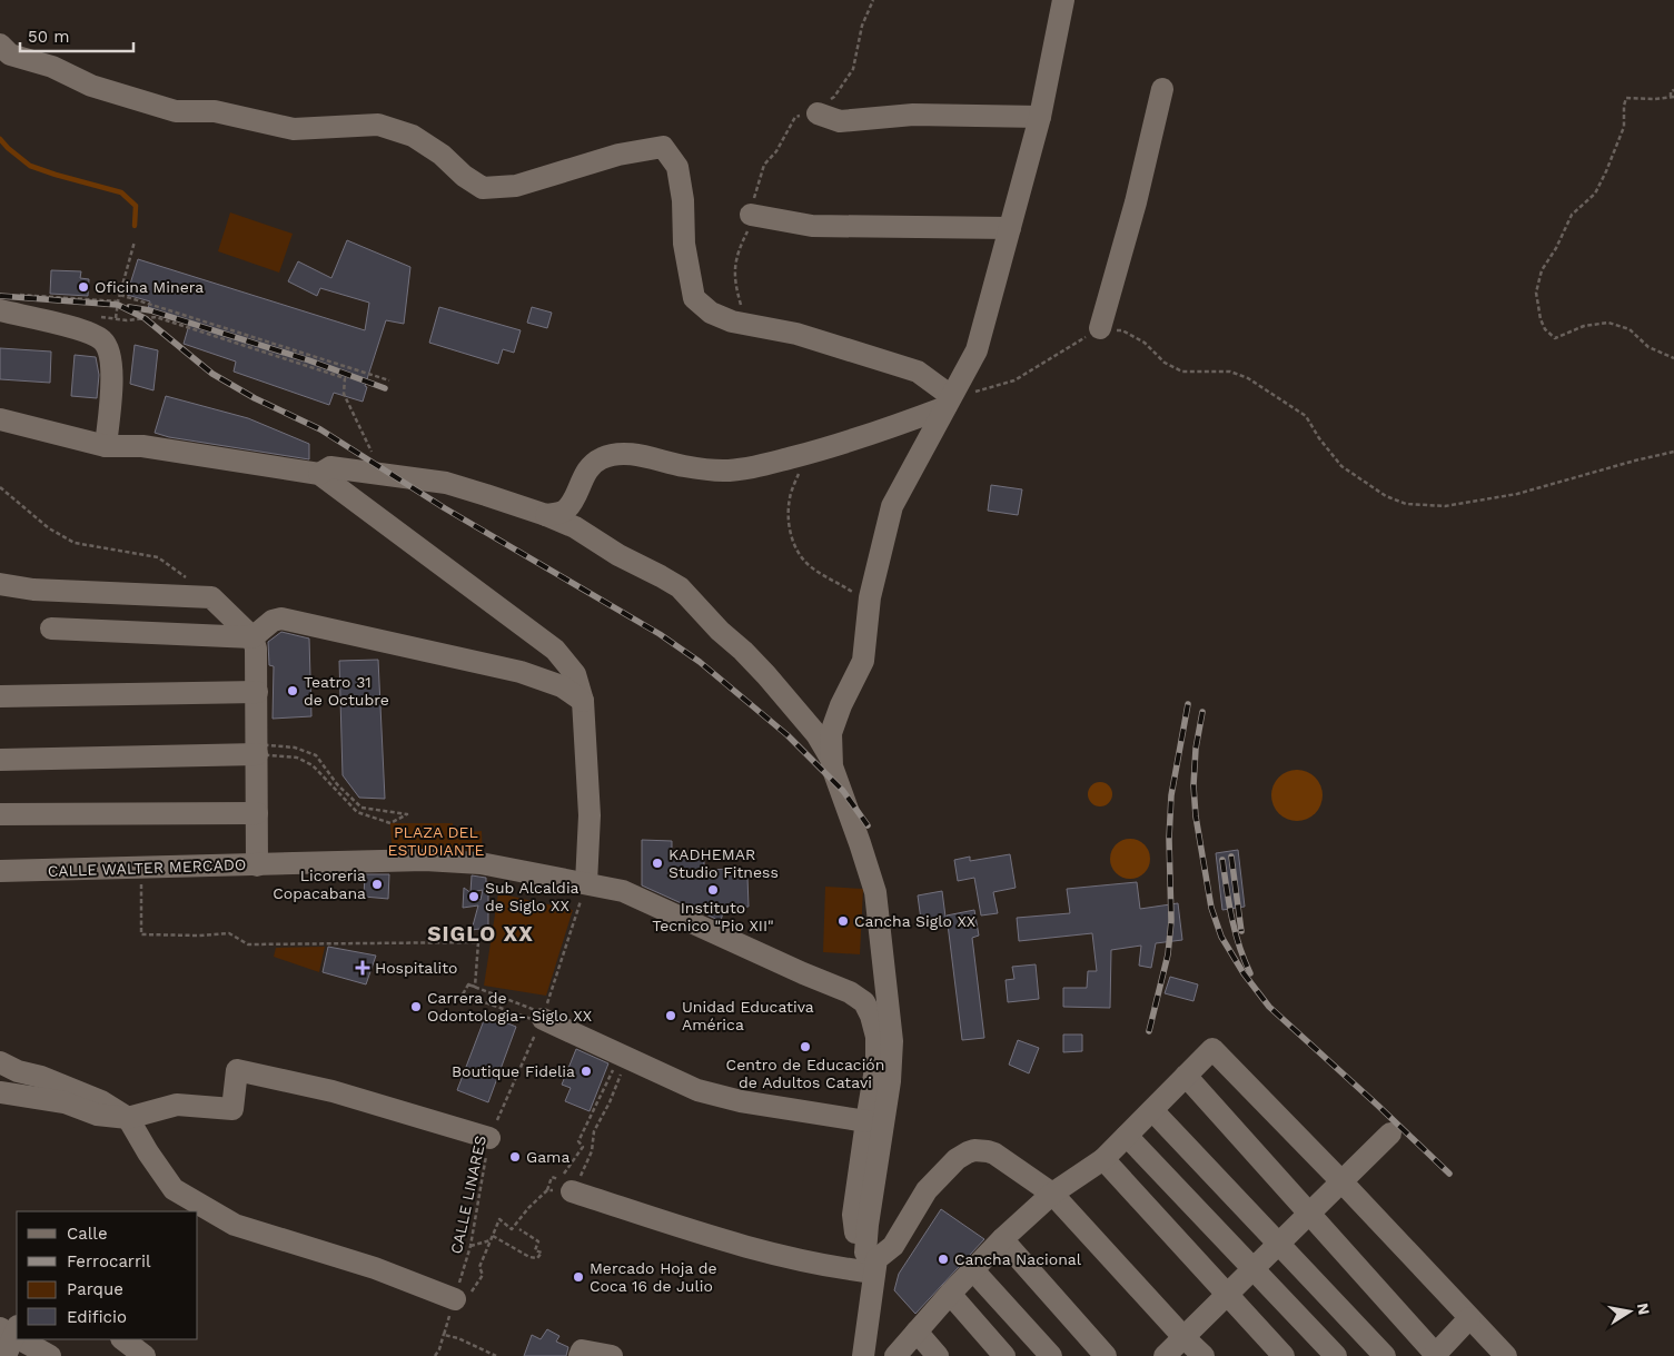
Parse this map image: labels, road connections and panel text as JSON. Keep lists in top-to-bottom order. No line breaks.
{"streets":{"street":["CALLE WALTER MERCADO"],"path":["CALLE LINARES"]},"crossings":[["CALLE WALTER MERCADO","CALLE LINARES"]],"districts":["SIGLO XX"],"parks":["PLAZA DEL ESTUDIANTE"],"places":{"other":["Oficina Minera","Teatro 31 de Octubre","KADHEMAR Studio Fitness","Licoreria Copacabana","Instituto Tecnico \"Pio XII\"","Sub Alcaldia de Siglo XX","Cancha Siglo XX","Carrera de Odontologia- Siglo XX","Unidad Educativa América","Centro de Educación de Adultos Catavi","Boutique Fidelia","Gama","Cancha Nacional","Mercado Hoja de Coca 16 de Julio"],"health":["Hospitalito"]},"legend":["Calle","Ferrocarril","Parque","Edificio"],"scale_bar":"50 m","north":"right"}
